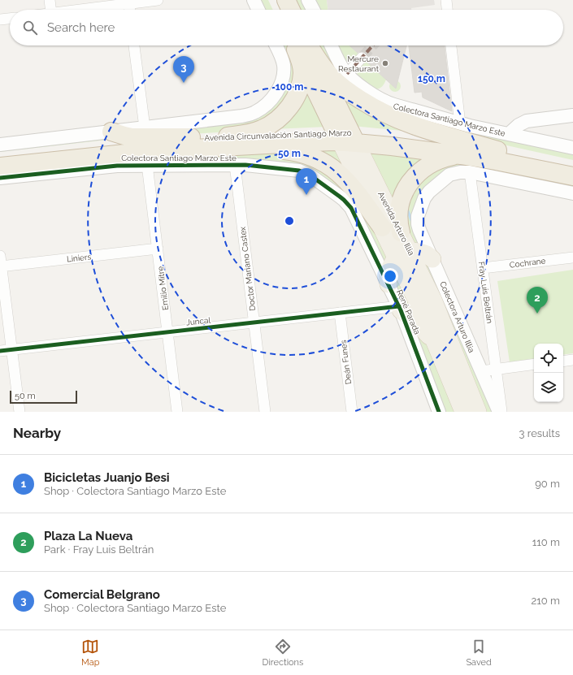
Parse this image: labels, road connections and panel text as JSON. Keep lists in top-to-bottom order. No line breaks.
{"streets":{"highway":["Avenida Circunvalación Santiago Marzo","Avenida Arturo Illia"],"street":["Colectora Santiago Marzo Este","Liniers","Cochrane","Doctor Mariano Castex","Emilio Mitre","Fray Luis Beltrán","René Parada","Colectora Arturo Illia","Juncal","Deán Funes"]},"crossings":[["Colectora Santiago Marzo Este","Doctor Mariano Castex"],["Colectora Santiago Marzo Este","Emilio Mitre"],["Colectora Santiago Marzo Este","René Parada"],["Avenida Circunvalación Santiago Marzo","Avenida Arturo Illia"],["Liniers","Emilio Mitre"],["Cochrane","Fray Luis Beltrán"],["Doctor Mariano Castex","Juncal"],["Emilio Mitre","Juncal"],["Fray Luis Beltrán","Colectora Arturo Illia"],["René Parada","Juncal"],["Juncal","Deán Funes"]],"places":["Mercure Restaurant"],"scale_bar":"50 m","page":{"search":"Search here","pins":["3","1","2"],"scale":"50 m","heading":["Nearby","3 results"],"list":[{"mark":"1","name":"Bicicletas Juanjo Besi","note":"Shop · Colectora Santiago Marzo Este","value":"90 m"},{"mark":"2","name":"Plaza La Nueva","note":"Park · Fray Luis Beltrán","value":"110 m"},{"mark":"3","name":"Comercial Belgrano","note":"Shop · Colectora Santiago Marzo Este","value":"210 m"}],"nav":["Map","Directions","Saved"]},"rings":["150 m","100 m","50 m"]}
